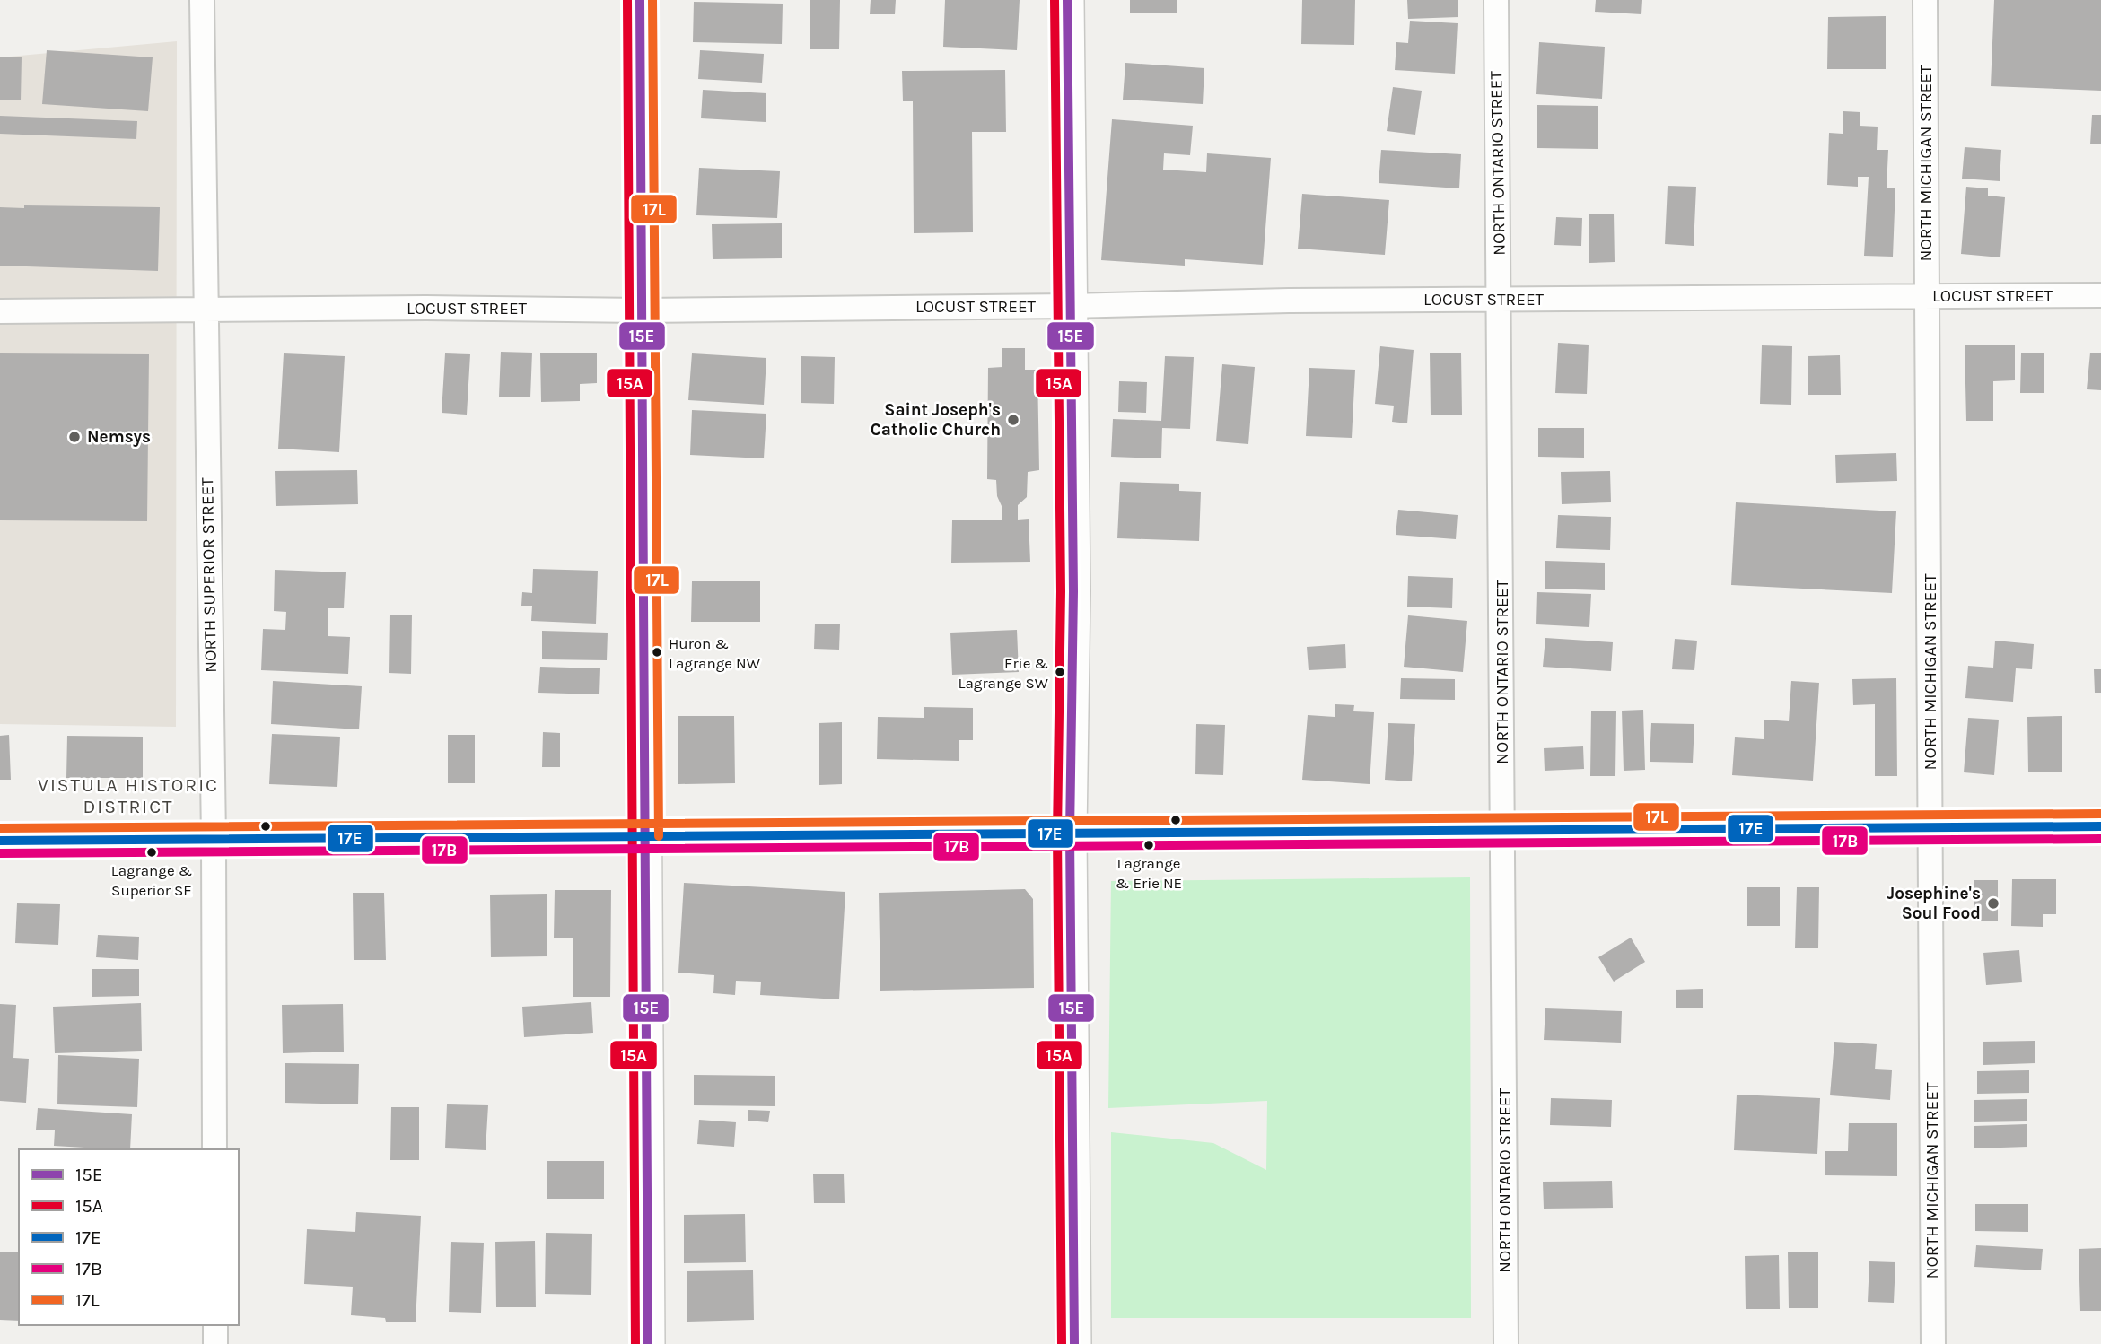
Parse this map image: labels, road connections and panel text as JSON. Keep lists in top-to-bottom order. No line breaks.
{"streets":{"street":["NORTH ONTARIO STREET","NORTH MICHIGAN STREET","LOCUST STREET","NORTH SUPERIOR STREET"]},"crossings":[["NORTH ONTARIO STREET","LOCUST STREET"],["NORTH MICHIGAN STREET","LOCUST STREET"],["LOCUST STREET","NORTH SUPERIOR STREET"]],"districts":["VISTULA HISTORIC DISTRICT"],"places":["Saint Joseph's Catholic Church","Nemsys","Huron & Lagrange NW","Erie & Lagrange SW","Lagrange & Erie NE","Lagrange & Superior SE","Josephine's Soul Food"],"lines":["transit line 15E","transit line 15A","transit line 17L","transit line 17E","transit line 17B"],"legend":["15E","15A","17E","17B","17L"]}
